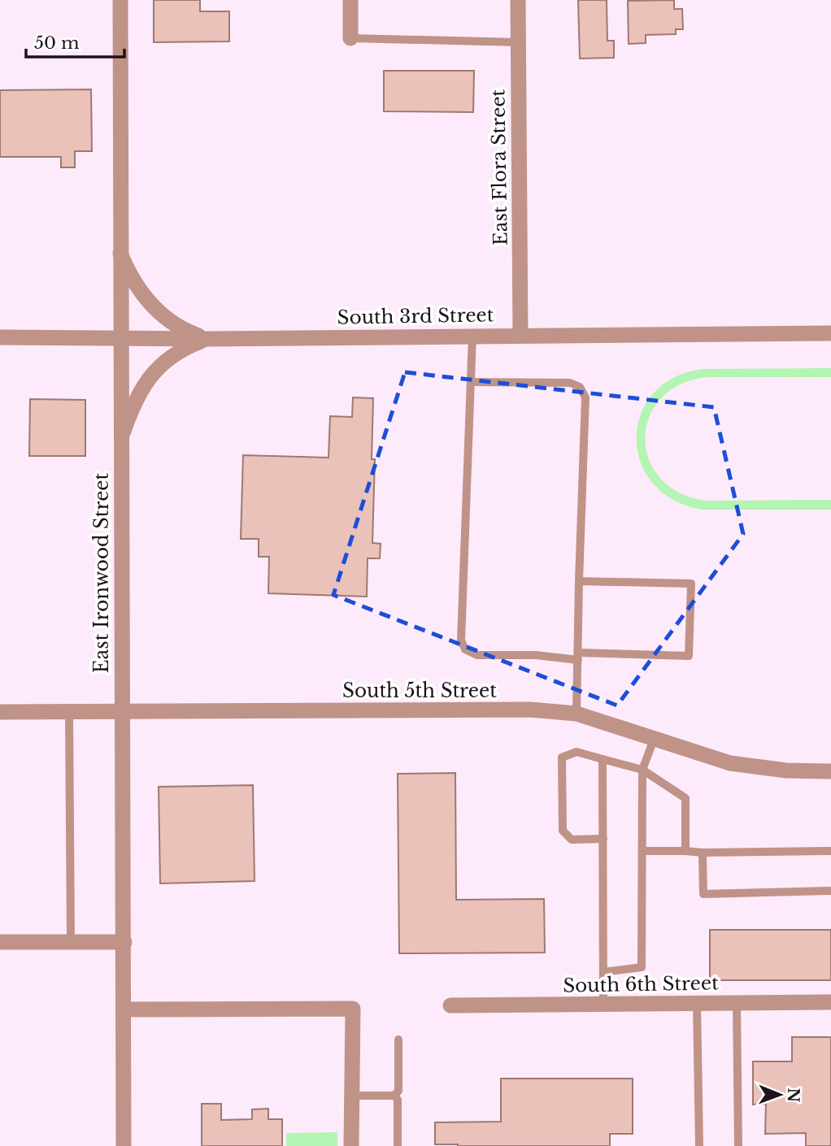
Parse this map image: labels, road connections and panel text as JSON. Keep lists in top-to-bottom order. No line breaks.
{"streets":{"street":["East Flora Street","South 3rd Street","East Ironwood Street","South 5th Street","South 6th Street"]},"crossings":[["East Flora Street","South 3rd Street"],["South 3rd Street","East Ironwood Street"],["East Ironwood Street","South 5th Street"]],"scale_bar":"50 m","north":"right"}
